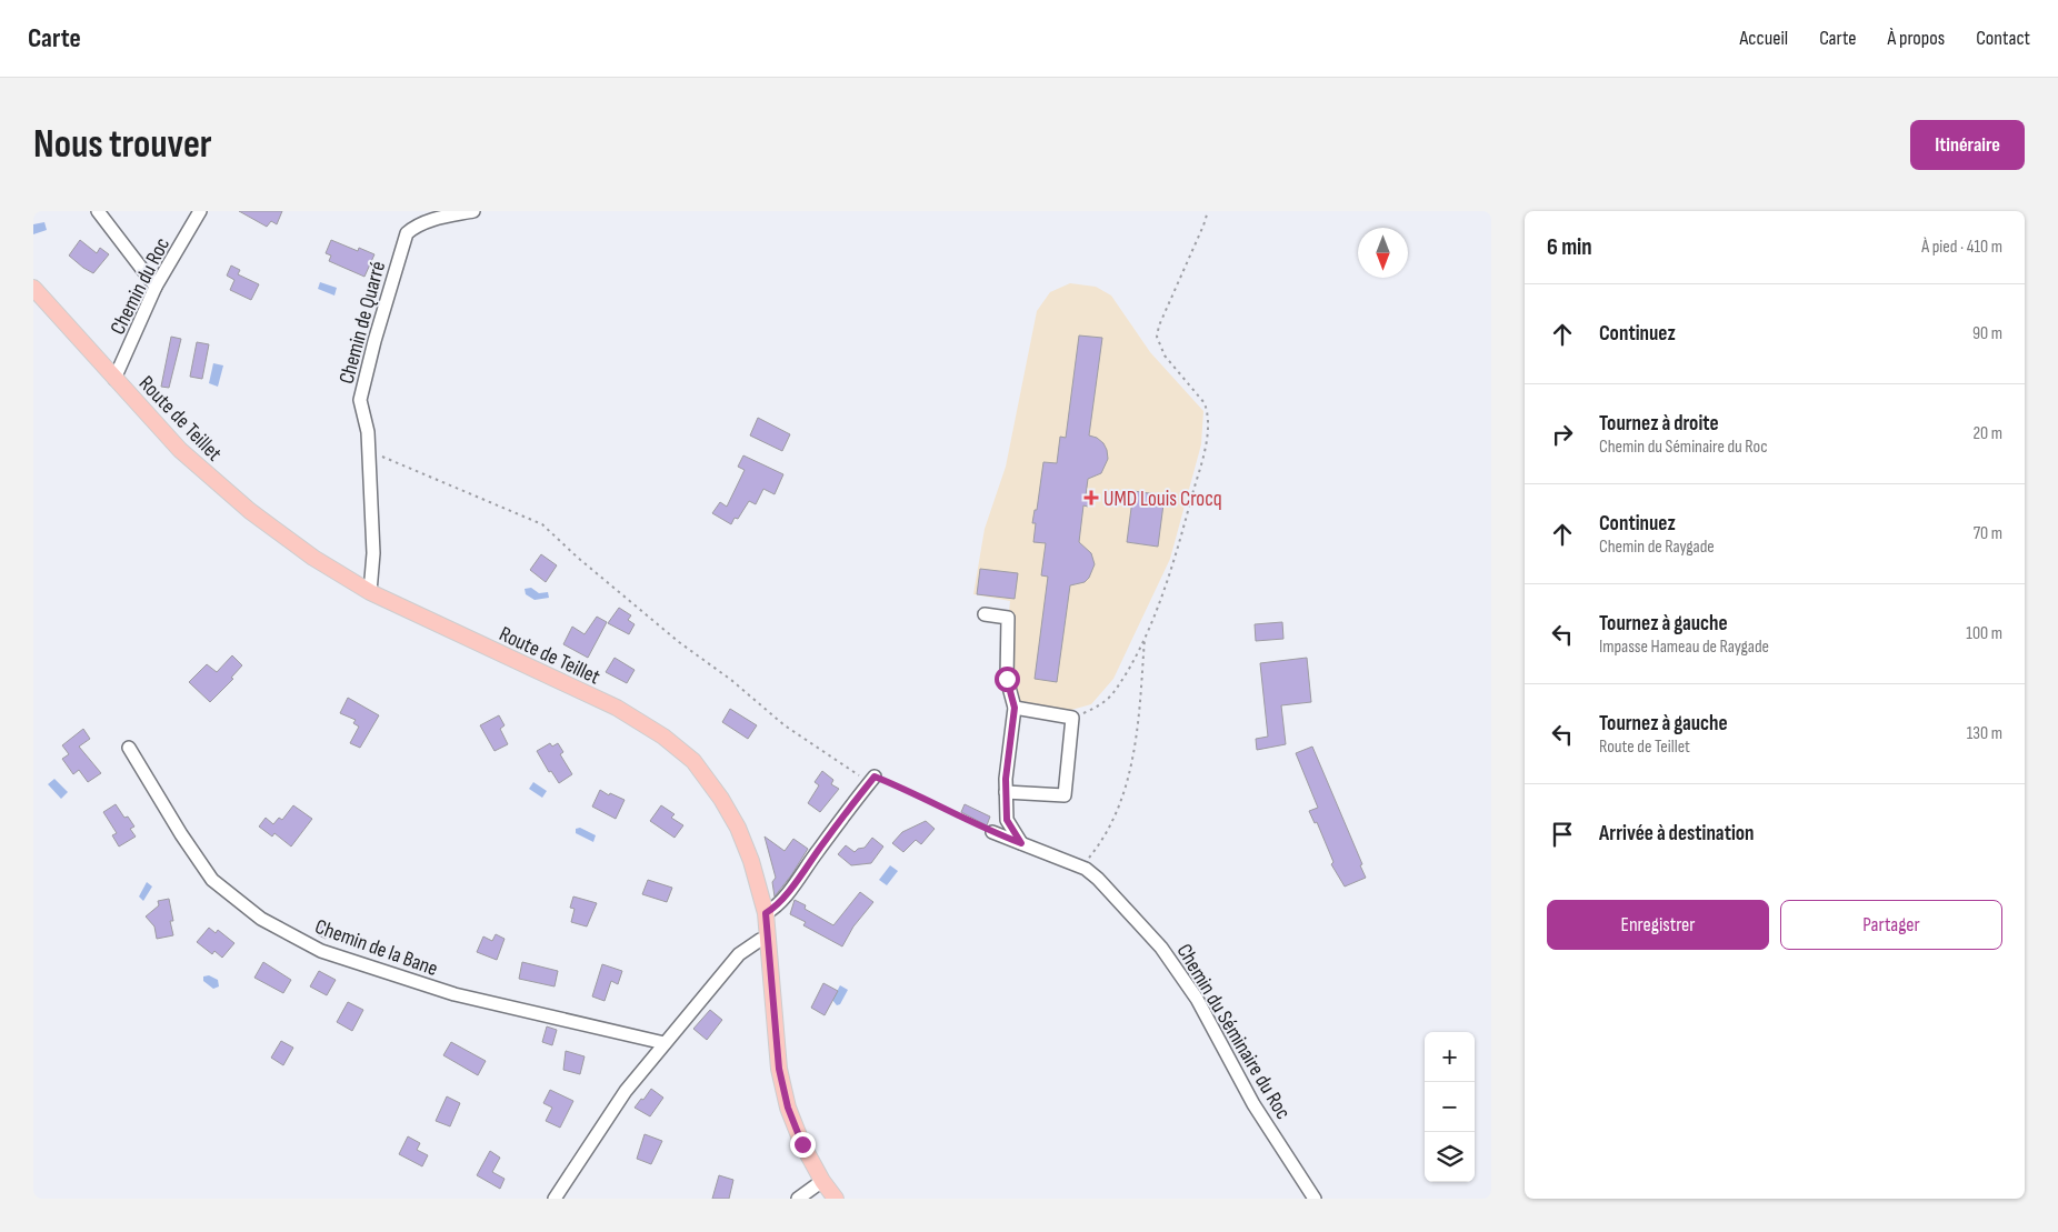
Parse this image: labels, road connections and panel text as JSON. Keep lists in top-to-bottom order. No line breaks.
{"streets":{"main road":["Route de Teillet"],"street":["Chemin du Roc","Chemin de Quarré","Chemin de la Bane","Chemin du Séminaire du Roc"]},"crossings":[["Chemin du Roc","Route de Teillet"],["Chemin de Quarré","Route de Teillet"]],"places":{"health":["UMD Louis Crocq"]},"north":"bottom","page":{"header":"Carte","nav":["Accueil","Carte","À propos","Contact"],"buttons":["Itinéraire",["Enregistrer","Partager"]],"title":"Nous trouver","heading":["6 min","À pied · 410 m"],"list":[["Continuez","90 m"],["Tournez à droite","Chemin du Séminaire du Roc","20 m"],["Continuez","Chemin de Raygade","70 m"],["Tournez à gauche","Impasse Hameau de Raygade","100 m"],["Tournez à gauche","Route de Teillet","130 m"],"Arrivée à destination"],"map_buttons":["+","−"]}}
